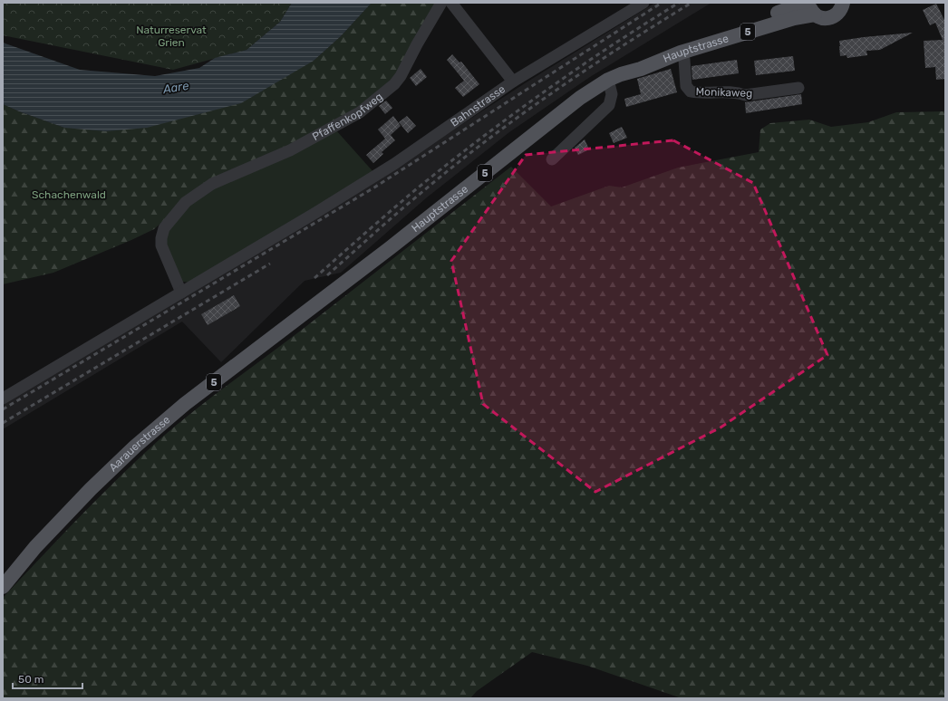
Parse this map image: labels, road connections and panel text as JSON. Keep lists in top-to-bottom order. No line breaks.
{"streets":{"main road":["5","Hauptstrasse","Aarauerstrasse"],"street":["Monikaweg","Bahnstrasse","Pfaffenkopfweg"]},"crossings":[["Hauptstrasse","Monikaweg"],["Hauptstrasse","Aarauerstrasse"],["Bahnstrasse","Pfaffenkopfweg"]],"water":["Aare"],"parks":["Naturreservat Grien","Schachenwald"],"scale_bar":"50 m"}
